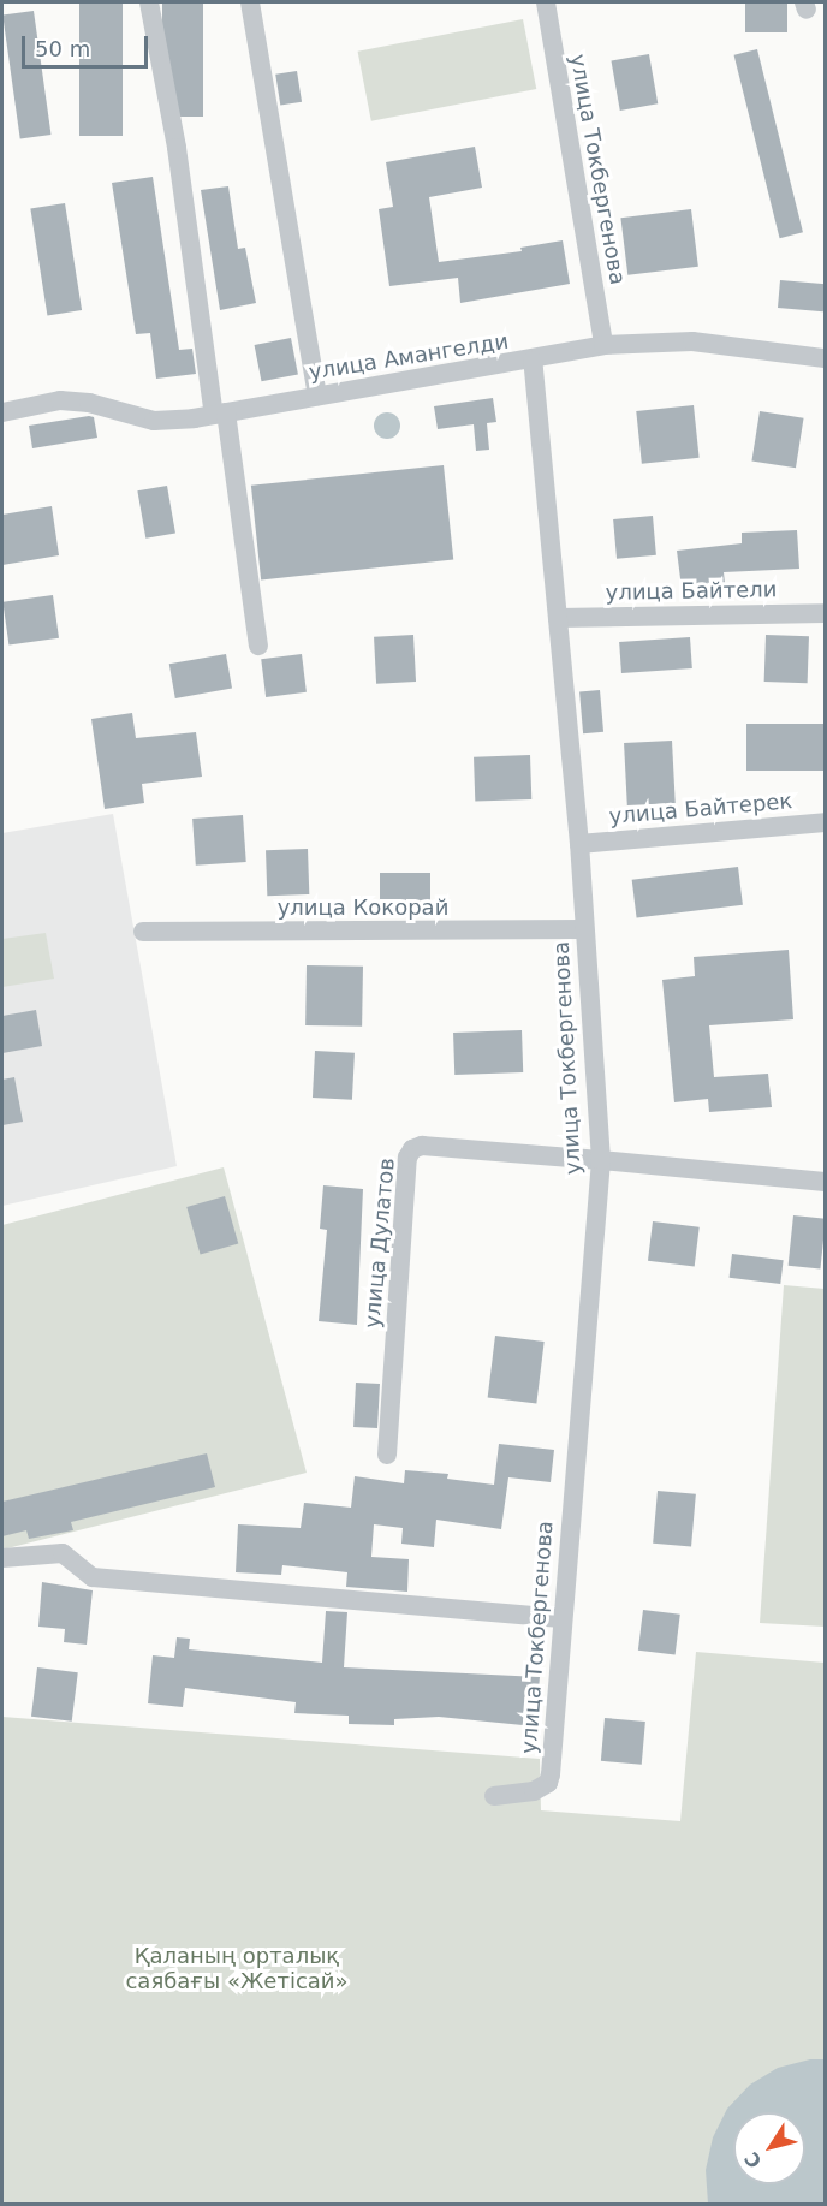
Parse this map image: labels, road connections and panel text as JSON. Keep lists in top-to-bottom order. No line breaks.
{"streets":{"street":["улица Токбергенова","улица Амангелди","улица Байтели","улица Байтерек","улица Кокорай","улица Дулатов"]},"crossings":[["улица Токбергенова","улица Амангелди"],["улица Токбергенова","улица Байтели"],["улица Токбергенова","улица Байтерек"],["улица Токбергенова","улица Кокорай"],["улица Токбергенова","улица Дулатов"]],"parks":["Қаланың орталық саябағы «Жетісай»"],"scale_bar":"50 m","north":"bottom left"}
